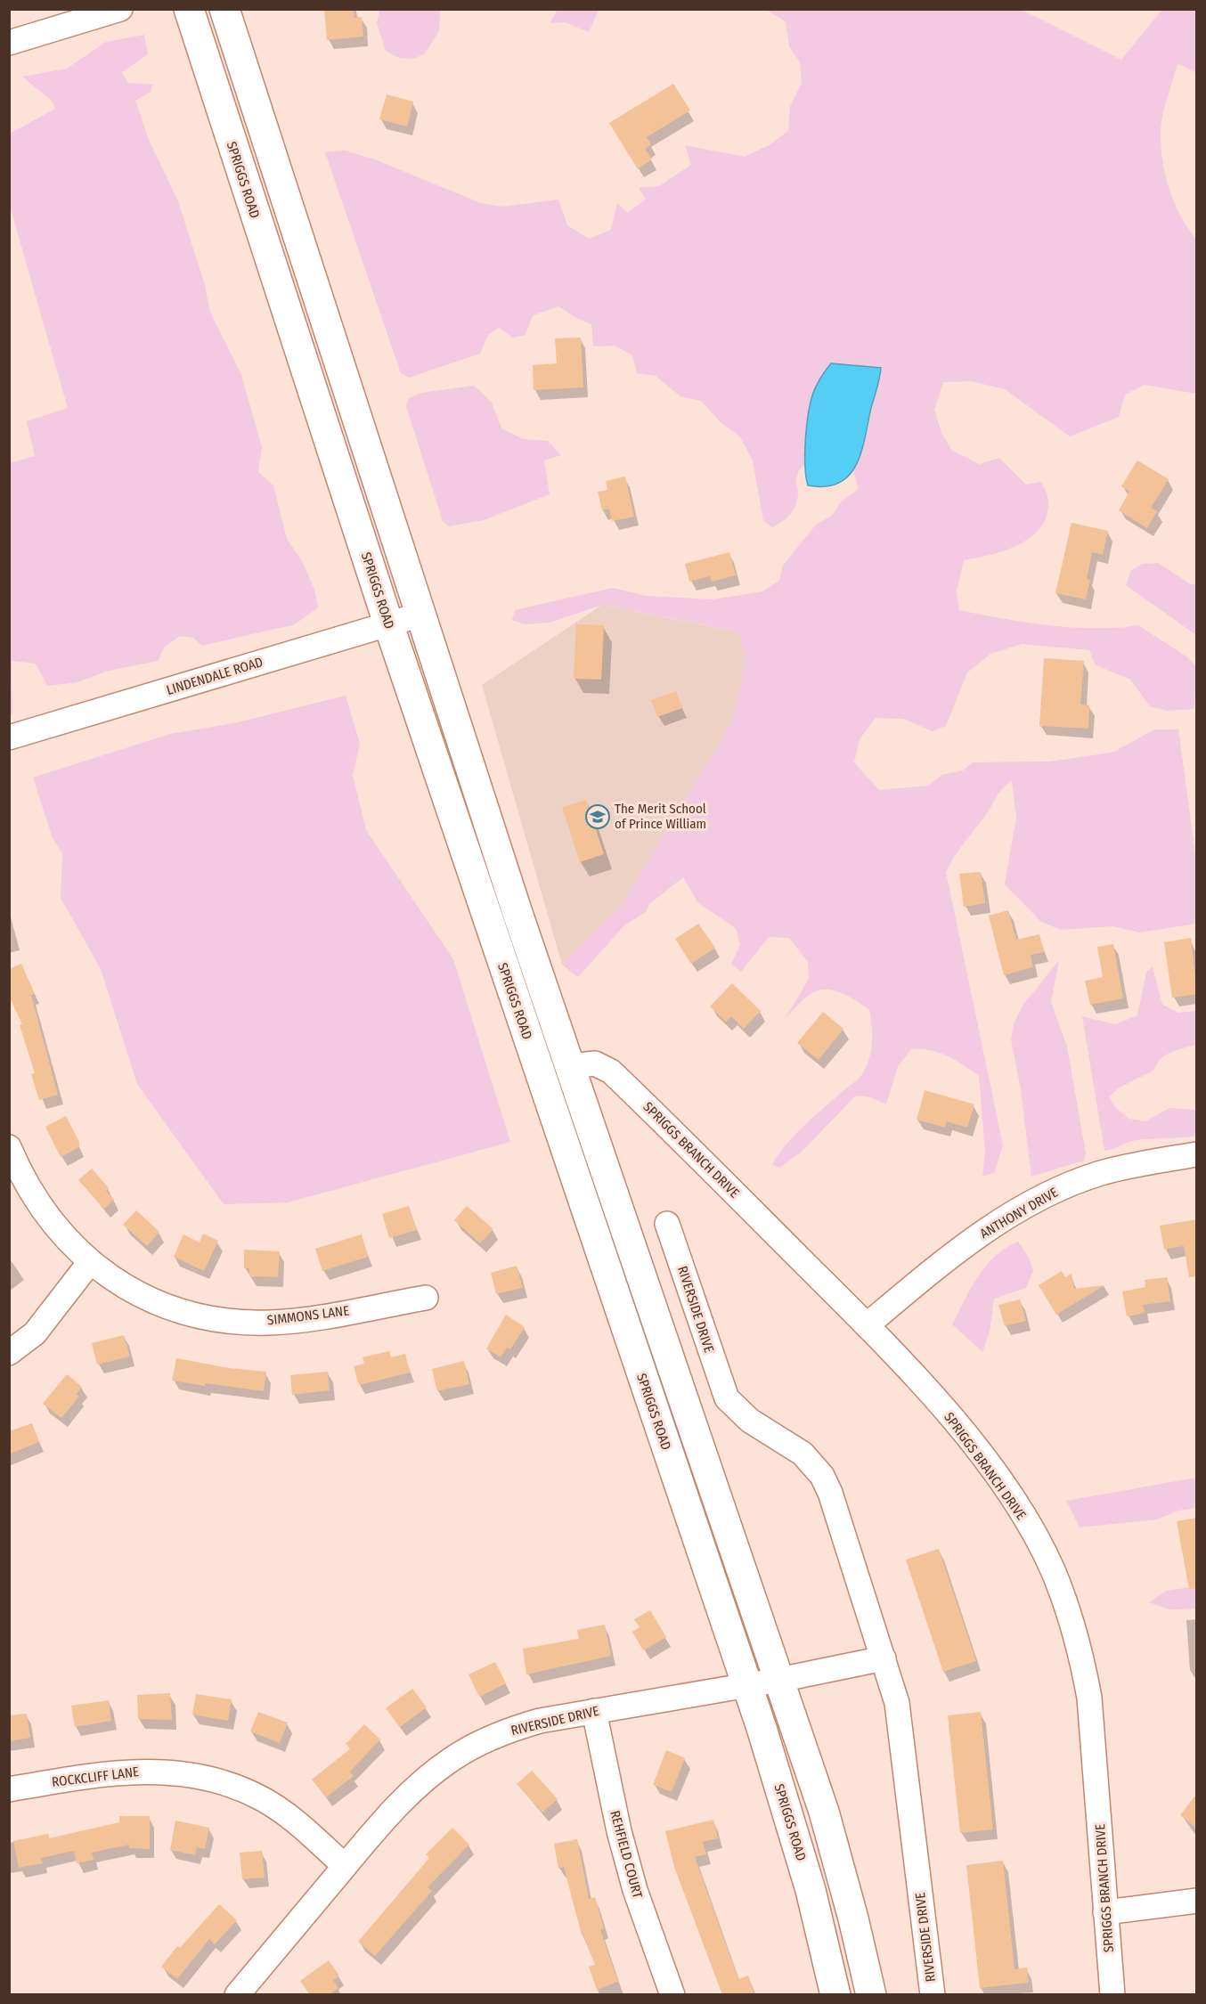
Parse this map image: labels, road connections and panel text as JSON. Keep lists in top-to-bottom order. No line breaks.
{"streets":{"main road":["SPRIGGS ROAD"],"street":["LINDENDALE ROAD","SPRIGGS BRANCH DRIVE","ANTHONY DRIVE","RIVERSIDE DRIVE","SIMMONS LANE","ROCKCLIFF LANE","REHFIELD COURT"]},"crossings":[["SPRIGGS ROAD","LINDENDALE ROAD"],["SPRIGGS ROAD","RIVERSIDE DRIVE"],["SPRIGGS BRANCH DRIVE","ANTHONY DRIVE"],["RIVERSIDE DRIVE","ROCKCLIFF LANE"],["RIVERSIDE DRIVE","REHFIELD COURT"]],"places":{"school or university":["The Merit School of Prince William"]}}
